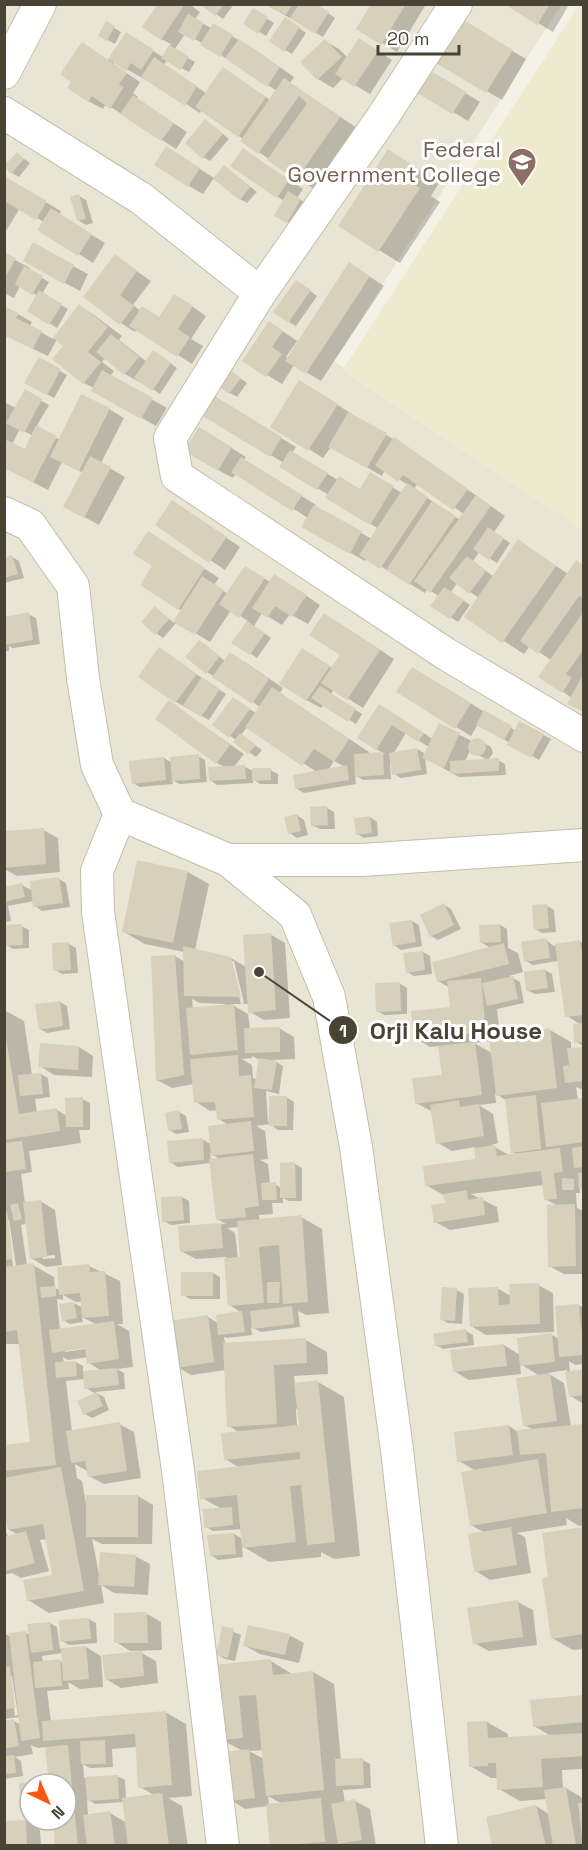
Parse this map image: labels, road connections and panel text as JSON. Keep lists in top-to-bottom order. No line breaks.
{"places":{"school or university":["Federal Government College"],"other":["Orji Kalu House"]},"scale_bar":"20 m","north":"bottom right"}
